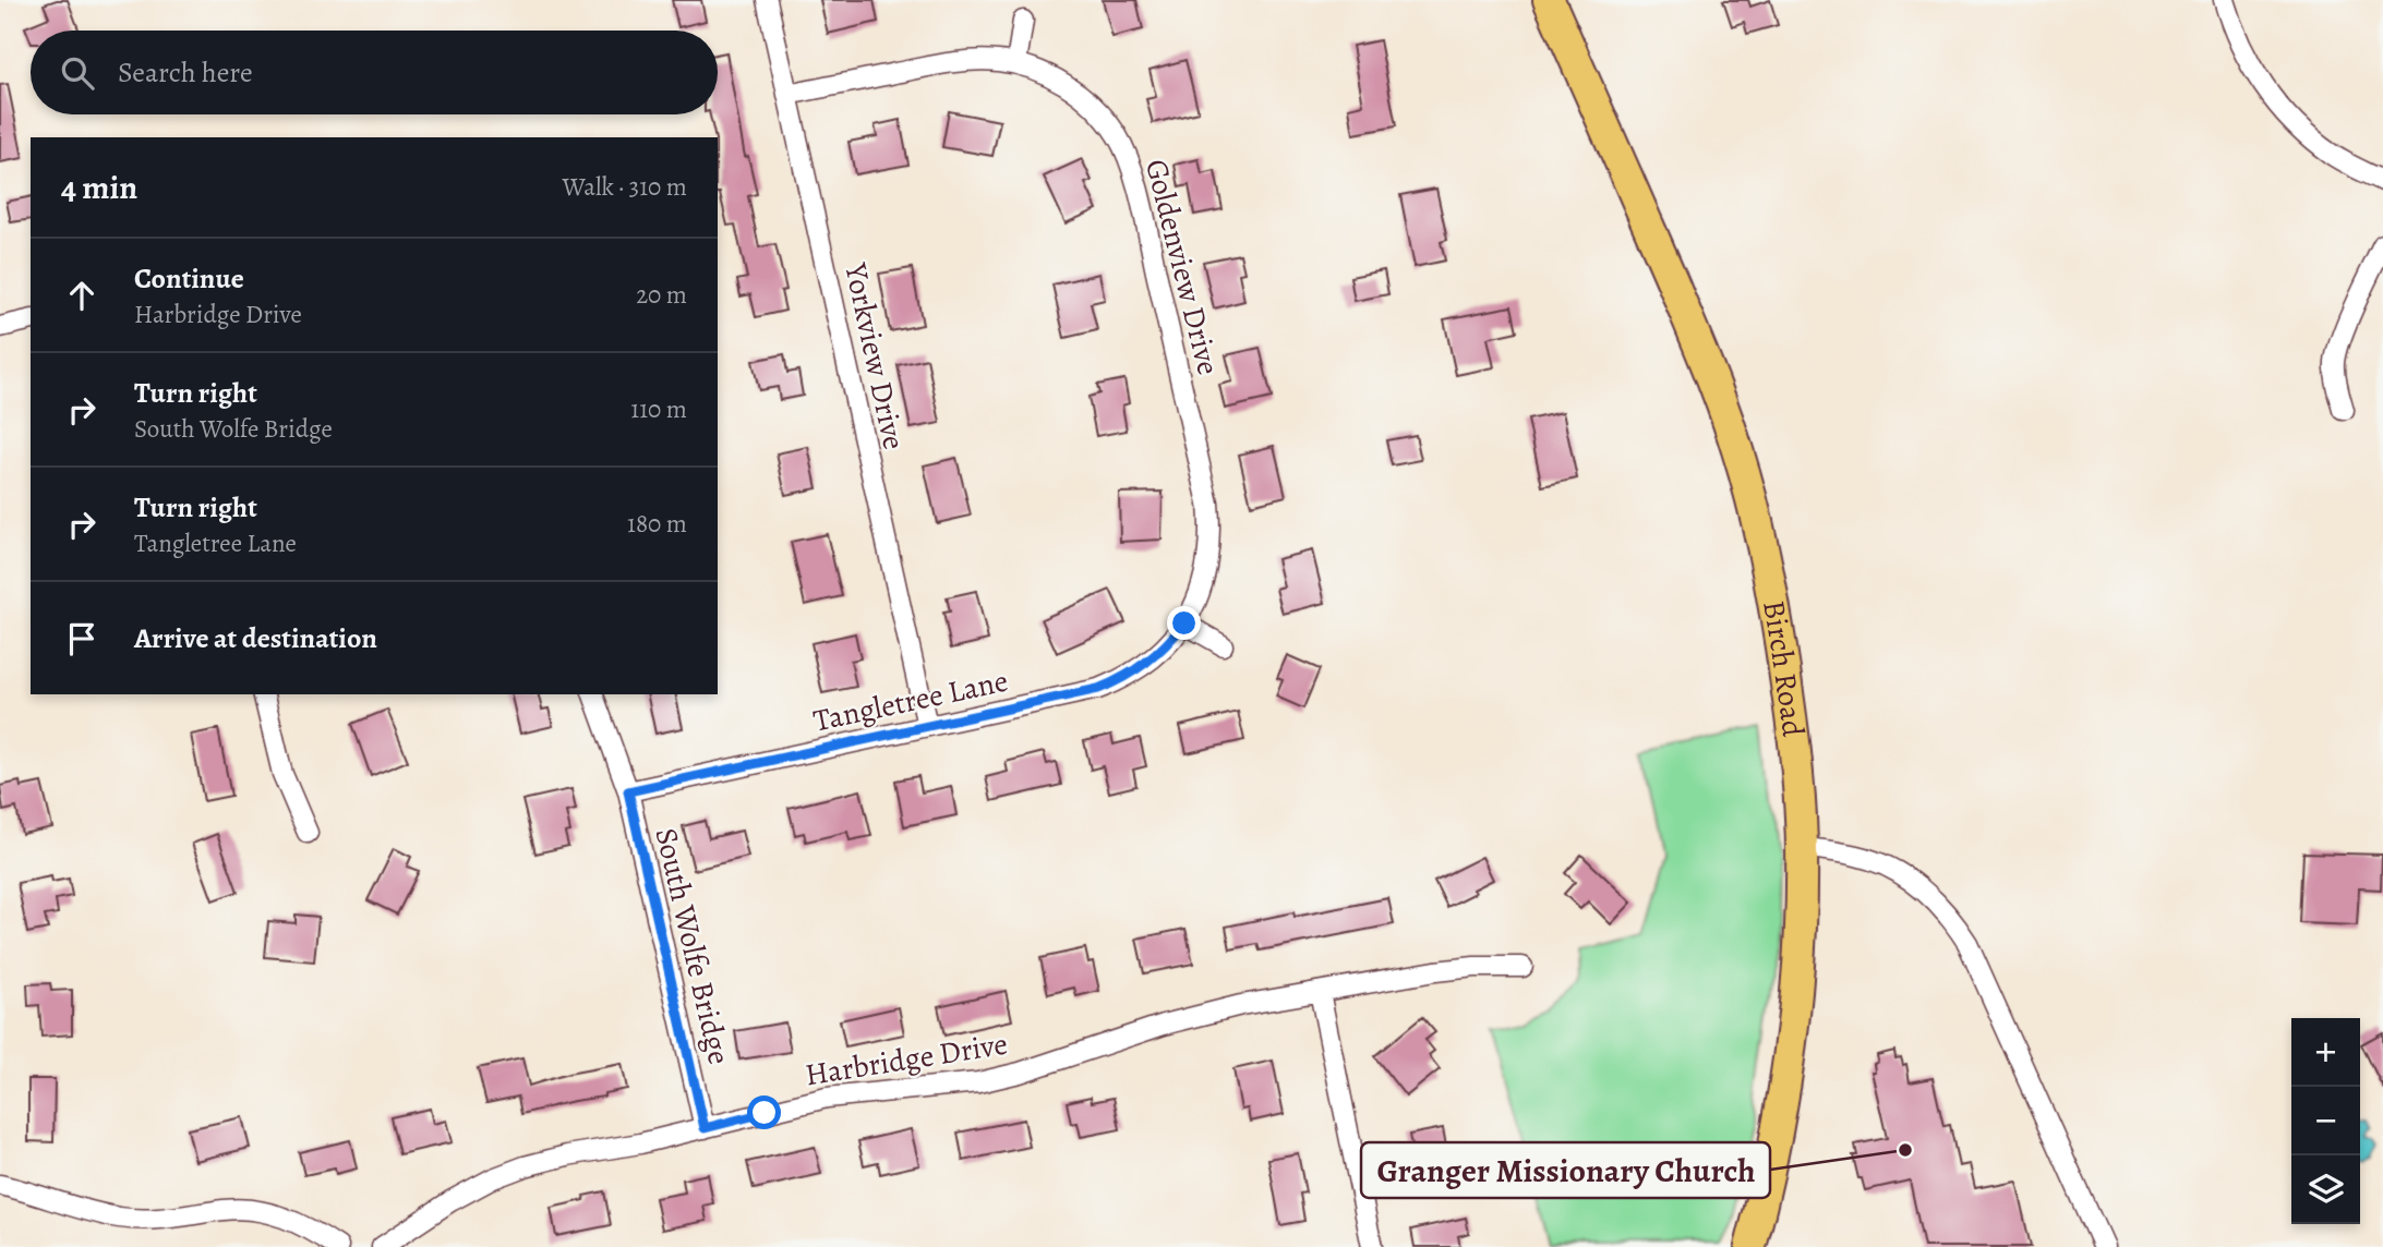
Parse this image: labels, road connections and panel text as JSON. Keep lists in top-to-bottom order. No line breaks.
{"streets":{"main road":["Birch Road"],"street":["Goldenview Drive","Yorkview Drive","Tangletree Lane","South Wolfe Bridge","Harbridge Drive"]},"crossings":[["Goldenview Drive","Yorkview Drive"],["Goldenview Drive","Tangletree Lane"],["Yorkview Drive","Tangletree Lane"],["Tangletree Lane","South Wolfe Bridge"],["South Wolfe Bridge","Harbridge Drive"]],"places":["Granger Missionary Church"],"page":{"search":"Search here","heading":["4 min","Walk · 310 m"],"list":[["Continue","Harbridge Drive","20 m"],["Turn right","South Wolfe Bridge","110 m"],["Turn right","Tangletree Lane","180 m"],"Arrive at destination"],"map_buttons":["+","−"]}}
